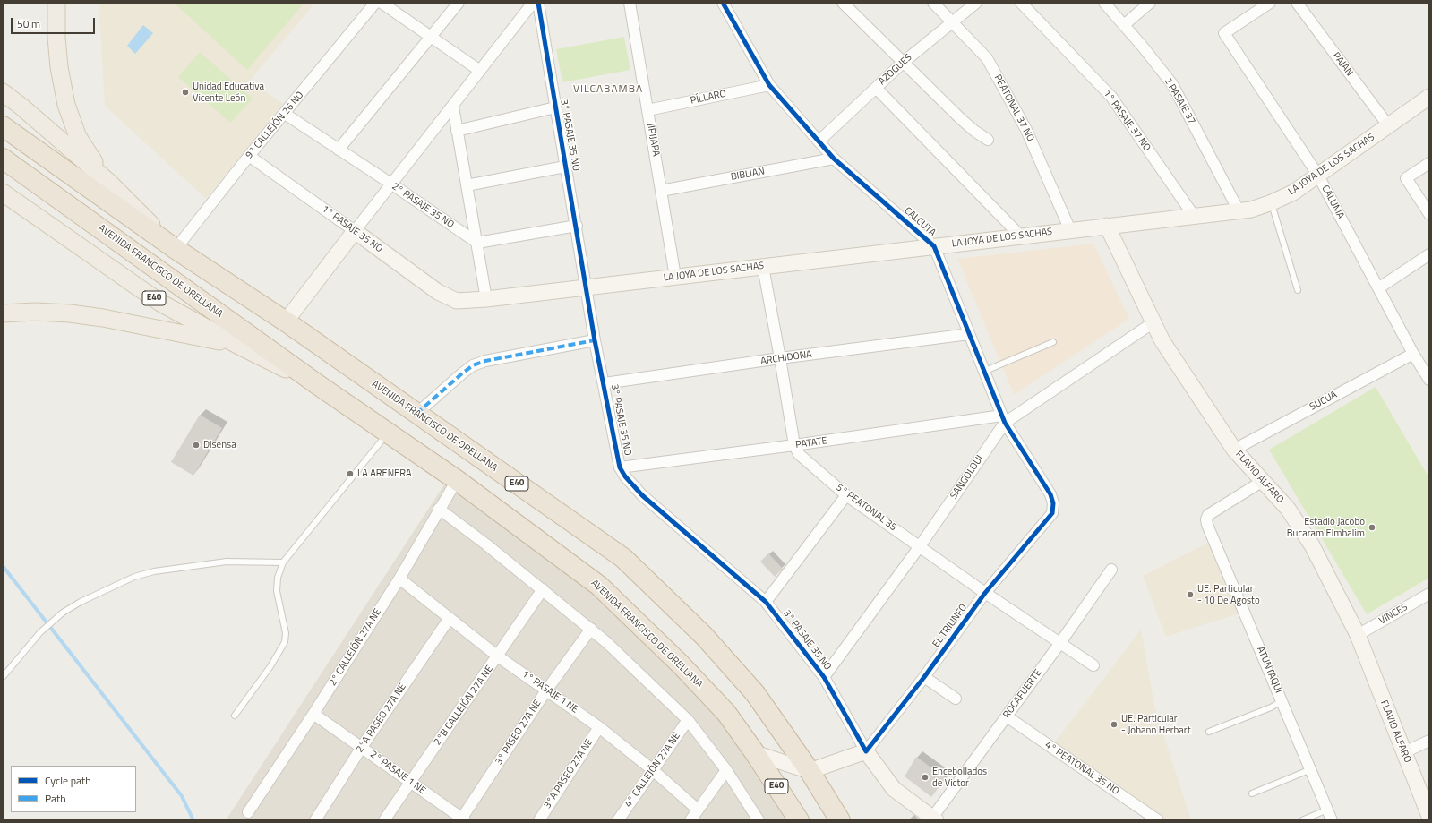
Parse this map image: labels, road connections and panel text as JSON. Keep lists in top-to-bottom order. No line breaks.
{"streets":{"highway":["AVENIDA FRANCISCO DE ORELLANA","E40"],"street":["PAJAN","AZOGUES","PÍLLARO","2 PASAJE 37","PEATONAL 37 NO","1° PASAJE 37 NO","9° CALLEJÓN 26 NO","3° PASAJE 35 NO","JIPIJAPA","LA JOYA DE LOS SACHAS","BIBLIAN","CALUMA","2° PASAJE 35 NO","CALCUTA","1° PASAJE 35 NO","ARCHIDONA","SUCUA","PATATE","SANGOLQUI","FLAVIO ALFARO","5° PEATONAL 35","VINCES","EL TRIUNFO","2° CALLEJÓN 27A NE","ATUNTAQUI","1° PASAJE 1 NE","ROCAFUERTE","2°B CALLEJÓN 27A NE","2°A PASEO 27A NE","3° PASEO 27A NE","4° PEATONAL 35 NO","4° CALLEJÓN 27A NE","2° PASAJE 1 NE","3°A PASEO 27A NE"]},"crossings":[["PAJAN","LA JOYA DE LOS SACHAS"],["AZOGUES","PEATONAL 37 NO"],["AZOGUES","CALCUTA"],["PÍLLARO","JIPIJAPA"],["PÍLLARO","CALCUTA"],["2 PASAJE 37","LA JOYA DE LOS SACHAS"],["PEATONAL 37 NO","LA JOYA DE LOS SACHAS"],["1° PASAJE 37 NO","LA JOYA DE LOS SACHAS"],["9° CALLEJÓN 26 NO","2° PASAJE 35 NO"],["9° CALLEJÓN 26 NO","1° PASAJE 35 NO"],["9° CALLEJÓN 26 NO","AVENIDA FRANCISCO DE ORELLANA"],["3° PASAJE 35 NO","LA JOYA DE LOS SACHAS"],["3° PASAJE 35 NO","ARCHIDONA"],["3° PASAJE 35 NO","PATATE"],["3° PASAJE 35 NO","SANGOLQUI"],["3° PASAJE 35 NO","EL TRIUNFO"],["JIPIJAPA","LA JOYA DE LOS SACHAS"],["JIPIJAPA","BIBLIAN"],["LA JOYA DE LOS SACHAS","CALUMA"],["LA JOYA DE LOS SACHAS","CALCUTA"],["LA JOYA DE LOS SACHAS","1° PASAJE 35 NO"],["LA JOYA DE LOS SACHAS","FLAVIO ALFARO"],["LA JOYA DE LOS SACHAS","5° PEATONAL 35"],["BIBLIAN","CALCUTA"],["CALUMA","SUCUA"],["CALCUTA","ARCHIDONA"],["CALCUTA","PATATE"],["CALCUTA","SANGOLQUI"],["CALCUTA","EL TRIUNFO"],["AVENIDA FRANCISCO DE ORELLANA","2° CALLEJÓN 27A NE"],["ARCHIDONA","5° PEATONAL 35"],["SUCUA","FLAVIO ALFARO"],["PATATE","SANGOLQUI"],["PATATE","5° PEATONAL 35"],["SANGOLQUI","FLAVIO ALFARO"],["SANGOLQUI","5° PEATONAL 35"],["FLAVIO ALFARO","VINCES"],["FLAVIO ALFARO","ATUNTAQUI"],["5° PEATONAL 35","EL TRIUNFO"],["5° PEATONAL 35","ROCAFUERTE"],["2° CALLEJÓN 27A NE","1° PASAJE 1 NE"],["2° CALLEJÓN 27A NE","2° PASAJE 1 NE"],["1° PASAJE 1 NE","2°B CALLEJÓN 27A NE"],["1° PASAJE 1 NE","2°A PASEO 27A NE"],["1° PASAJE 1 NE","3° PASEO 27A NE"],["1° PASAJE 1 NE","4° CALLEJÓN 27A NE"],["1° PASAJE 1 NE","3°A PASEO 27A NE"],["ROCAFUERTE","4° PEATONAL 35 NO"],["2°B CALLEJÓN 27A NE","2° PASAJE 1 NE"],["2°A PASEO 27A NE","2° PASAJE 1 NE"],["3° PASEO 27A NE","2° PASAJE 1 NE"]],"districts":["VILCABAMBA"],"places":["Unidad Educativa Vicente León","Disensa","LA ARENERA","Estadio Jacobo Bucaram Elmhalim","UE. Particular - 10 De Agosto","UE. Particular - Johann Herbart","Encebollados de Victor"],"legend":["Cycle path","Path"],"scale_bar":"50 m"}
